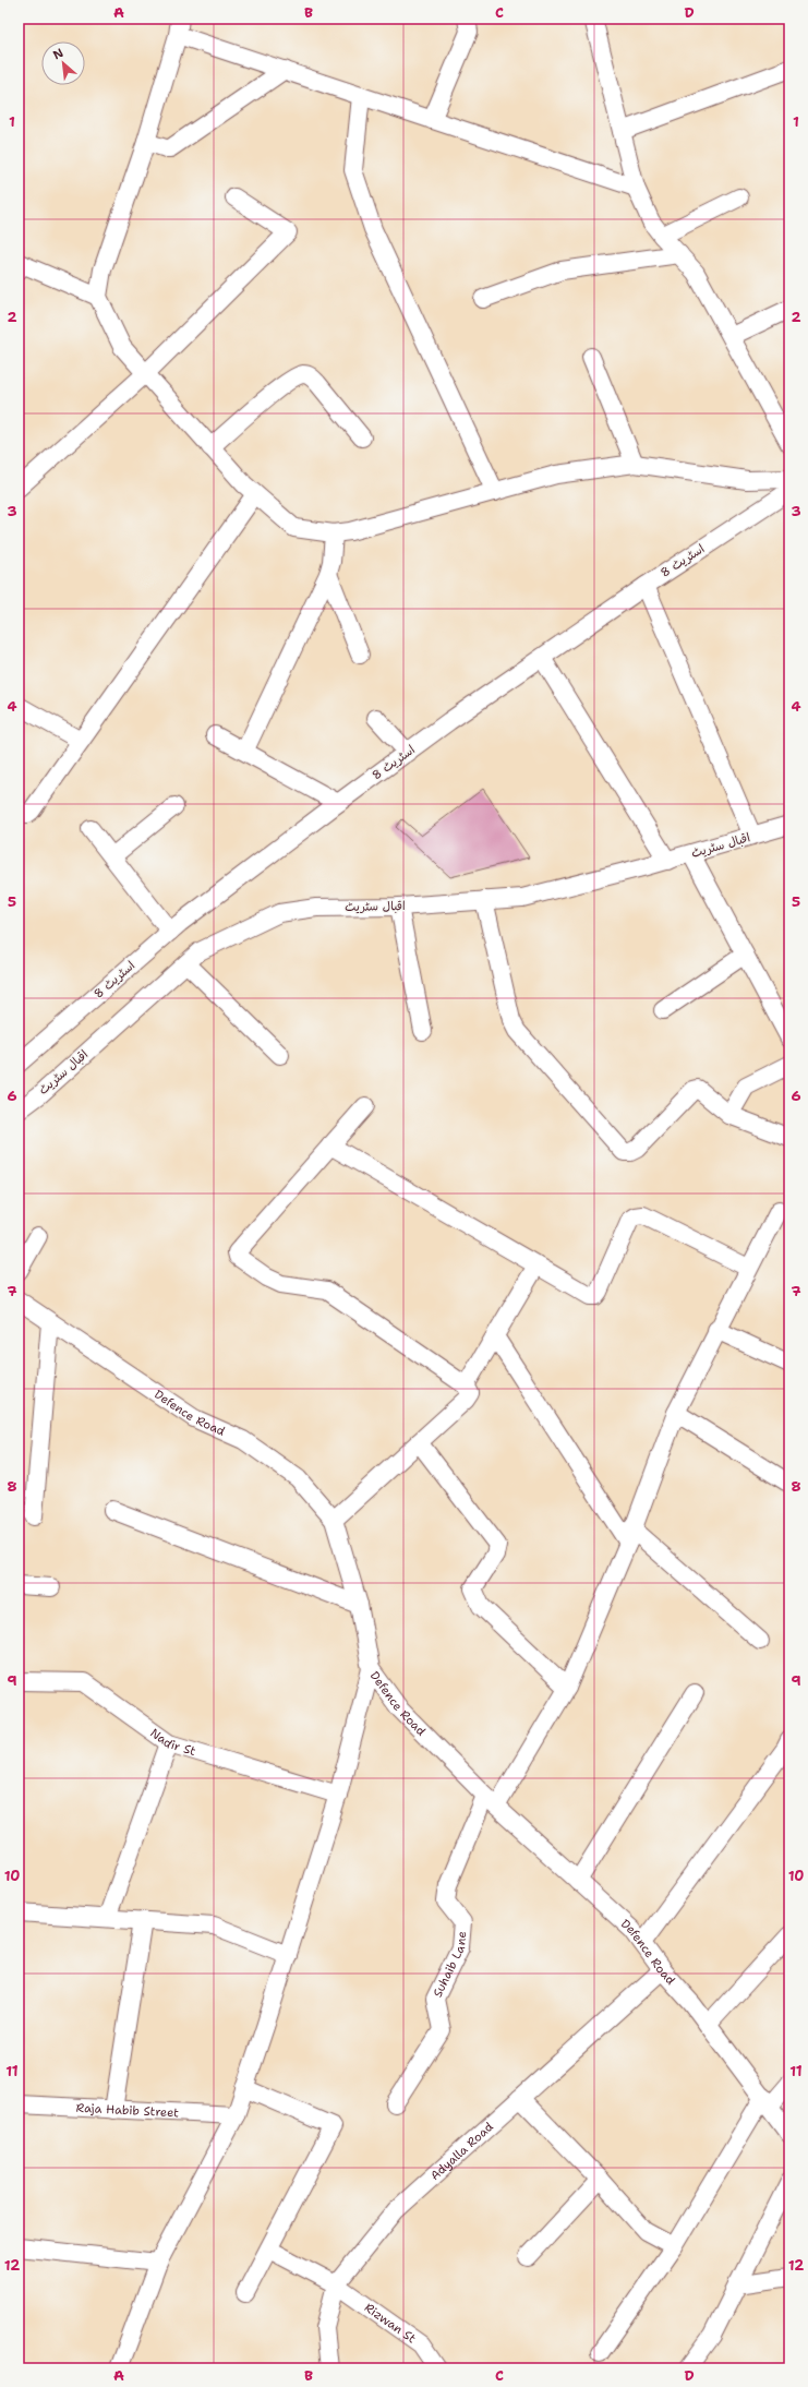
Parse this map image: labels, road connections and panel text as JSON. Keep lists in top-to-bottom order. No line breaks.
{"streets":{"street":["اسٹریٹ 8","اقبال سٹریٹ","Defence Road","Nadir St","Suhaib Lane","Raja Habib Street","Adyalla Road","Rizwan St"]},"crossings":[["Defence Road","Suhaib Lane"],["Defence Road","Adyalla Road"],["Adyalla Road","Rizwan St"]],"north":"top left","grid":{"columns":["A","B","C","D"],"rows":["1","2","3","4","5","6","7","8","9","10","11","12"]}}
